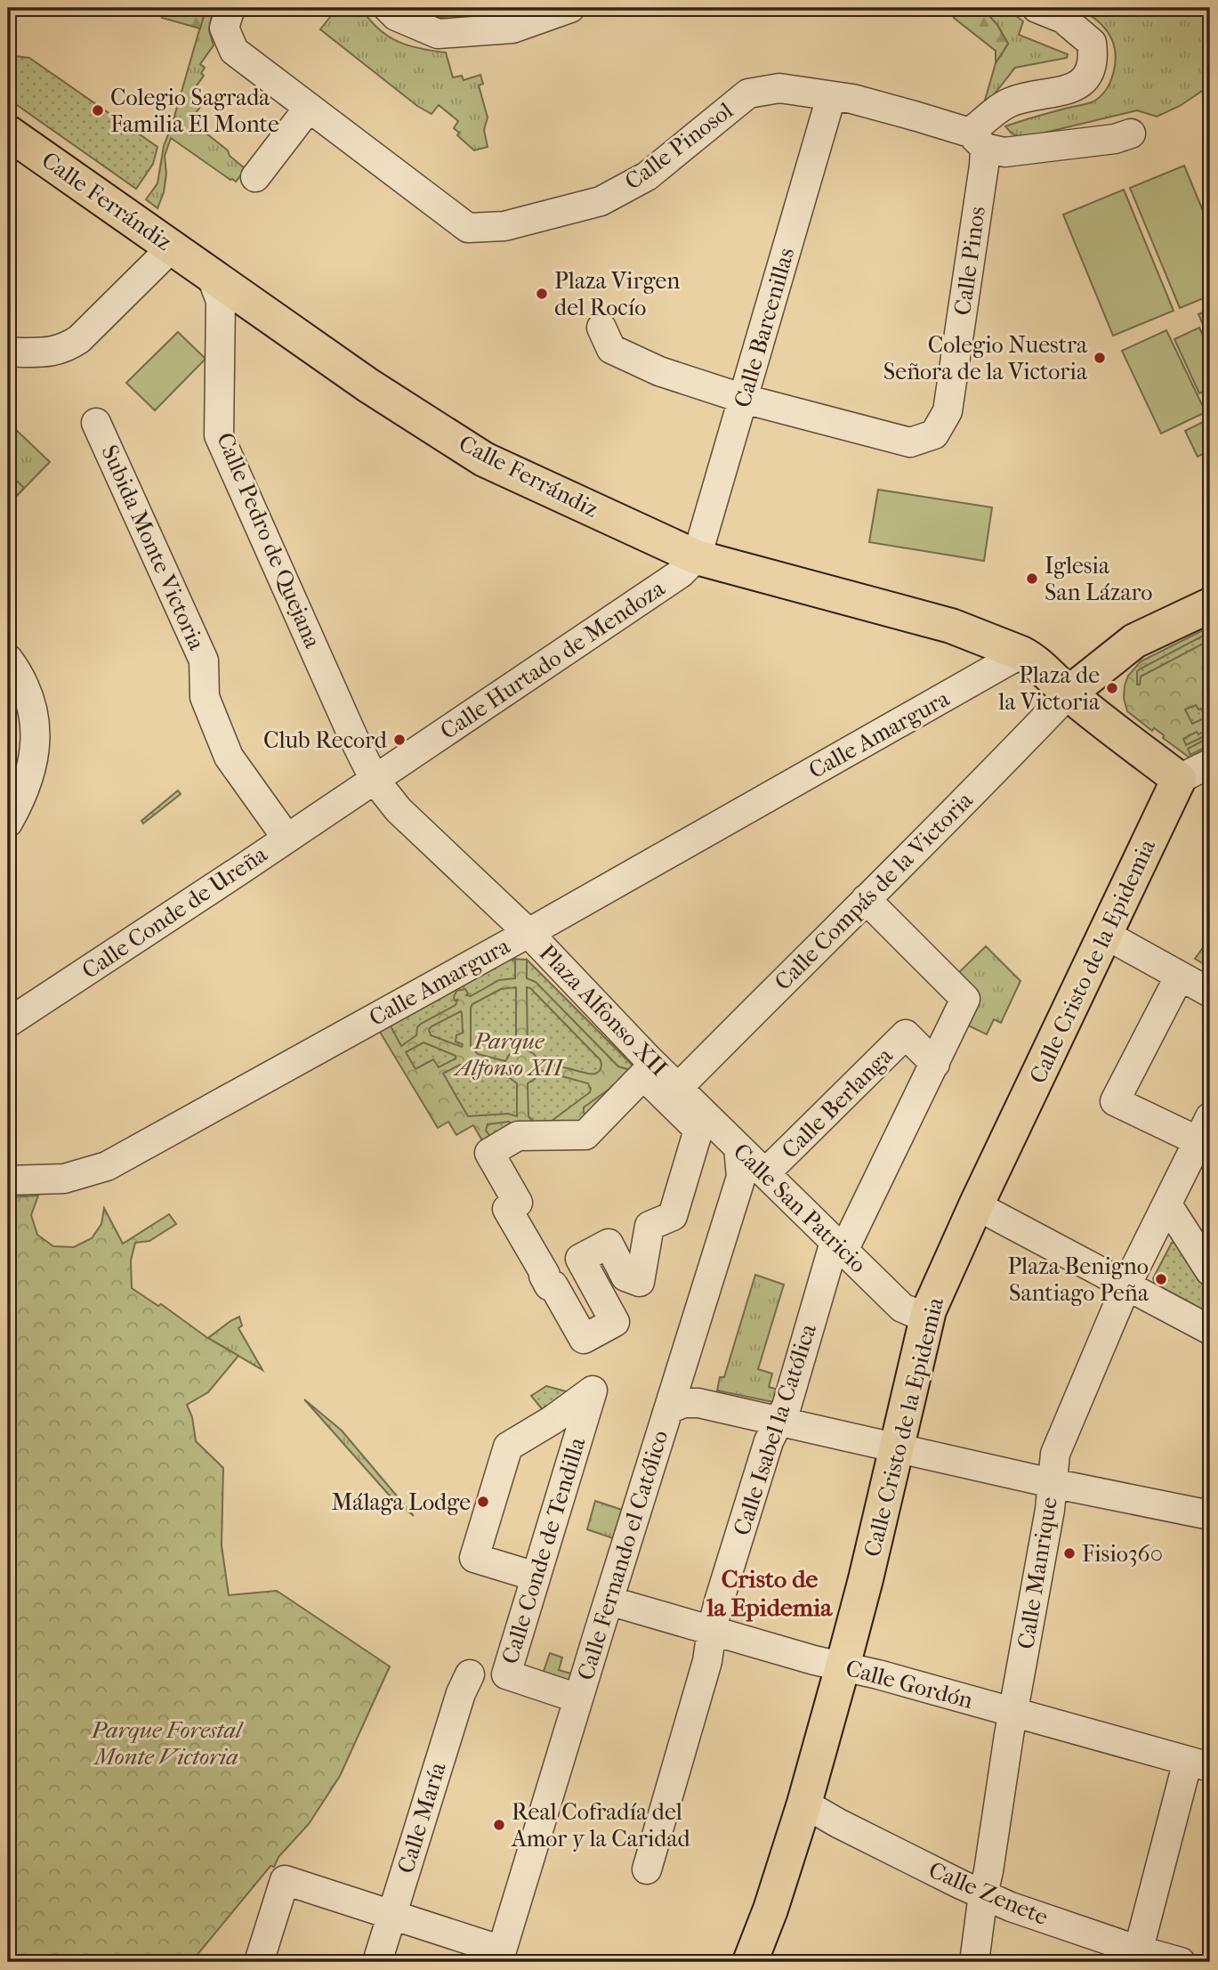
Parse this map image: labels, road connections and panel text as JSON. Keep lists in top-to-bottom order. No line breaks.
{"streets":{"main road":["Calle Ferrándiz","Calle Cristo de la Epidemia"],"street":["Calle Pinosol","Calle Pinos","Calle Barcenillas","Calle Pedro de Quejana","Subida Monte Victoria","Calle Hurtado de Mendoza","Calle Amargura","Calle Compás de la Victoria","Calle Conde de Ureña","Plaza Alfonso XII","Calle Berlanga","Calle San Patricio","Calle Isabel la Católica","Calle Conde de Tendilla","Calle Fernando el Católico","Calle Manrique","Calle Gordón","Calle María","Calle Zenete"]},"crossings":[["Calle Pinosol","Calle Pinos"],["Calle Pinosol","Calle Barcenillas"],["Calle Ferrándiz","Calle Barcenillas"],["Calle Ferrándiz","Calle Pedro de Quejana"],["Calle Ferrándiz","Calle Hurtado de Mendoza"],["Calle Ferrándiz","Calle Amargura"],["Calle Ferrándiz","Calle Compás de la Victoria"],["Calle Pinos","Calle Barcenillas"],["Calle Barcenillas","Calle Hurtado de Mendoza"],["Calle Pedro de Quejana","Calle Hurtado de Mendoza"],["Calle Pedro de Quejana","Calle Conde de Ureña"],["Calle Pedro de Quejana","Plaza Alfonso XII"],["Subida Monte Victoria","Calle Conde de Ureña"],["Calle Hurtado de Mendoza","Calle Conde de Ureña"],["Calle Amargura","Plaza Alfonso XII"],["Calle Compás de la Victoria","Plaza Alfonso XII"],["Calle Compás de la Victoria","Calle San Patricio"],["Calle Compás de la Victoria","Calle Isabel la Católica"],["Calle Cristo de la Epidemia","Calle San Patricio"],["Calle Cristo de la Epidemia","Calle Gordón"],["Calle Cristo de la Epidemia","Calle Zenete"],["Plaza Alfonso XII","Calle San Patricio"],["Calle Berlanga","Calle San Patricio"],["Calle Berlanga","Calle Isabel la Católica"],["Calle San Patricio","Calle Isabel la Católica"],["Calle San Patricio","Calle Fernando el Católico"],["Calle Isabel la Católica","Calle Gordón"],["Calle Conde de Tendilla","Calle Fernando el Católico"],["Calle Fernando el Católico","Calle Gordón"],["Calle Manrique","Calle Gordón"],["Calle Manrique","Calle Zenete"]],"districts":["Cristo de la Epidemia"],"parks":["Parque Alfonso XII","Parque Forestal Monte Victoria"],"places":["Colegio Sagrada Familia El Monte","Plaza Virgen del Rocío","Colegio Nuestra Señora de la Victoria","Iglesia San Lázaro","Plaza de la Victoria","Club Record","Plaza Benigno Santiago Peña","Málaga Lodge","Fisio360","Real Cofradía del Amor y la Caridad"]}
